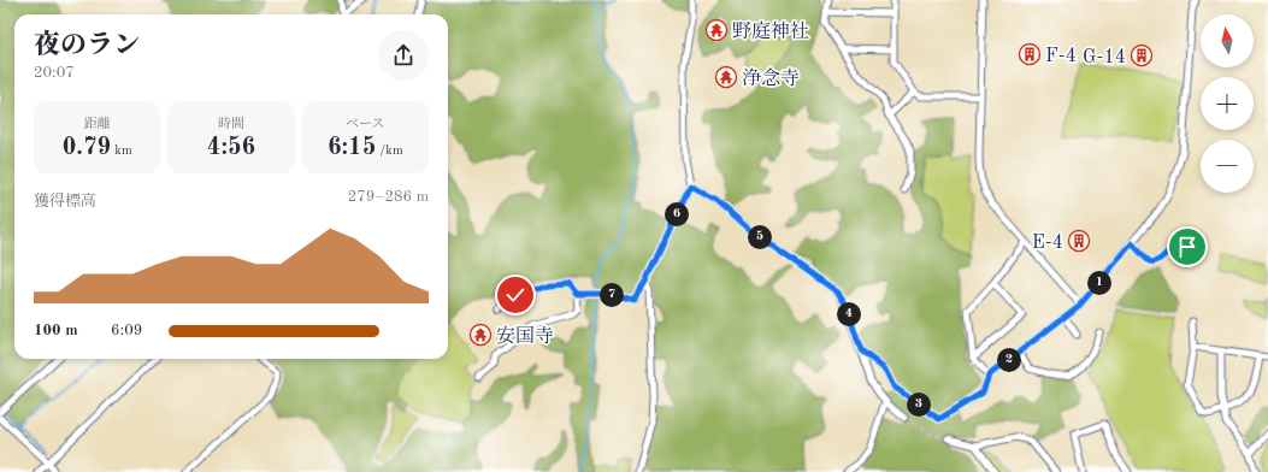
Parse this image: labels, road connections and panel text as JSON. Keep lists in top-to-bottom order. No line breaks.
{"places":{"temple":["野庭神社","浄念寺","安国寺"],"building":["F-4","G-14","E-4"]},"north":"top","page":{"map_buttons":["+","−"],"heading":["夜のラン","20:07"],"stats":[["距離","0.79 km"],["時間","4:56"],["ペース","6:15 /km"]],"chart":["獲得標高","279–286 m"],"pins":["6","5","1","7","4","2","3"],"list":[{"name":"100 m","note":"6:09"}]}}
